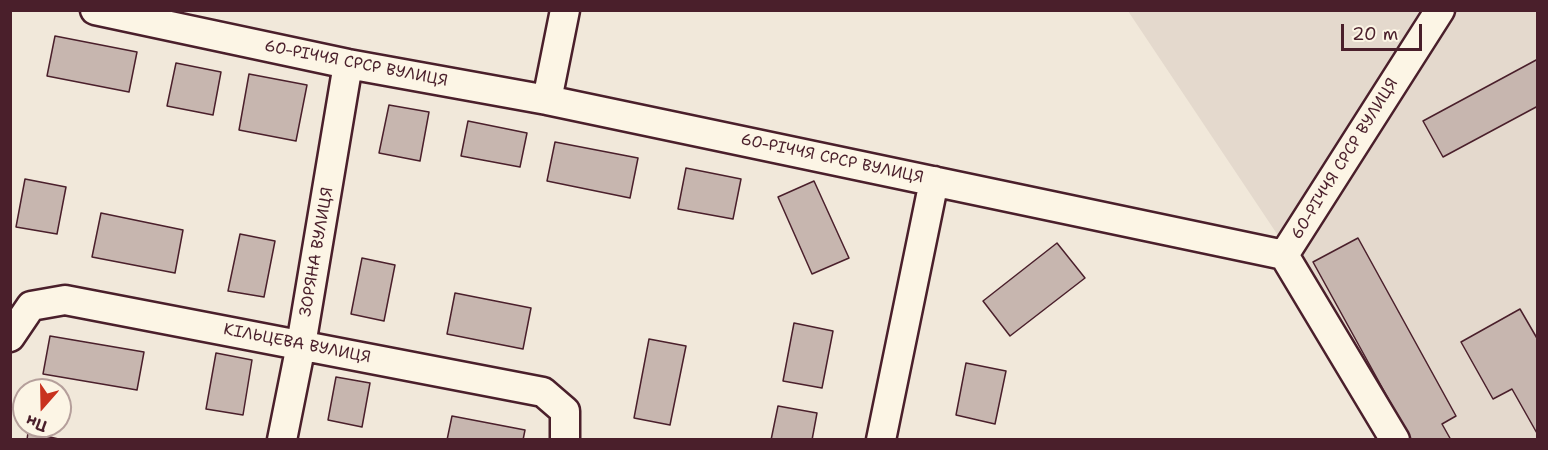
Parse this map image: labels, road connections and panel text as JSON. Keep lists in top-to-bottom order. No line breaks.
{"streets":{"street":["60-РІЧЧЯ СРСР ВУЛИЦЯ","ЗОРЯНА ВУЛИЦЯ","КІЛЬЦЕВА ВУЛИЦЯ"]},"crossings":[["60-РІЧЧЯ СРСР ВУЛИЦЯ","ЗОРЯНА ВУЛИЦЯ"],["ЗОРЯНА ВУЛИЦЯ","КІЛЬЦЕВА ВУЛИЦЯ"]],"scale_bar":"20 m","north":"bottom"}
